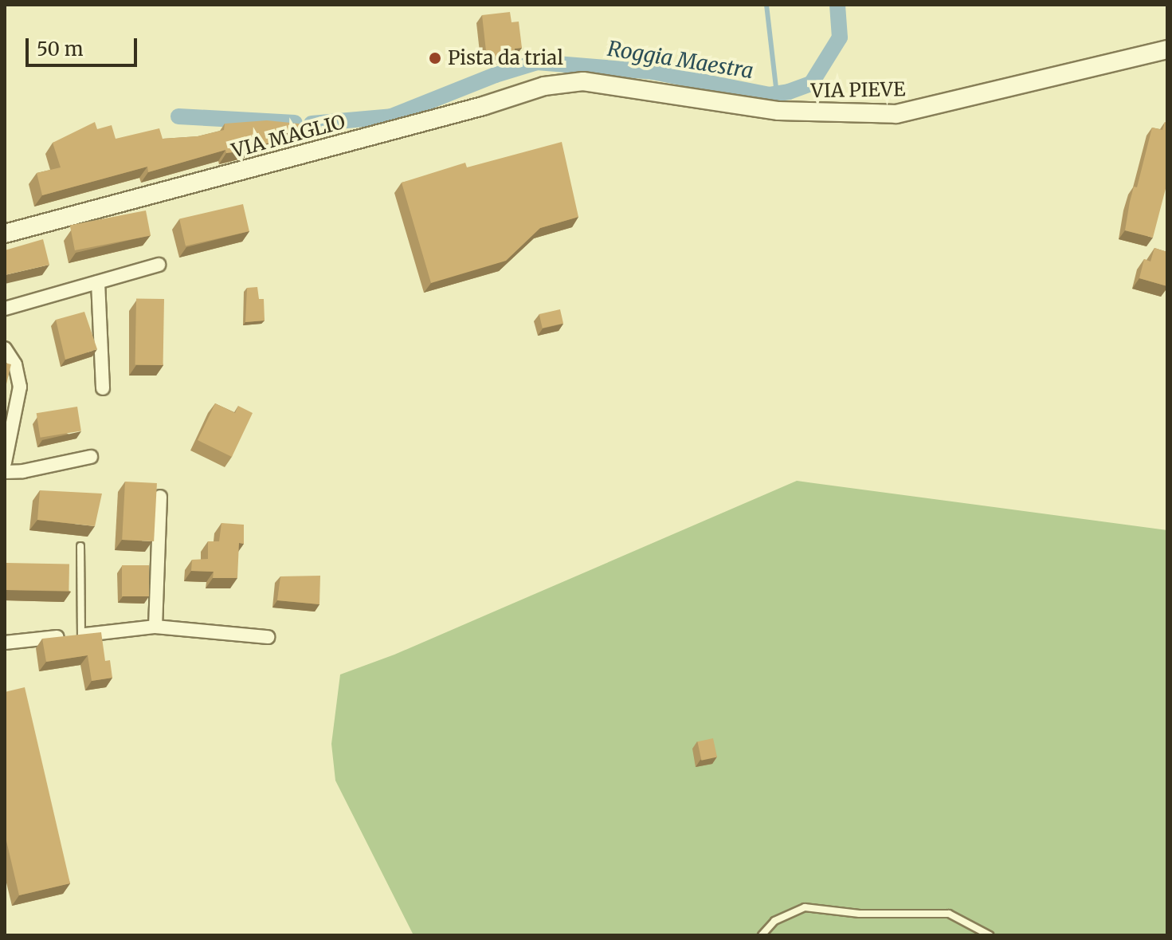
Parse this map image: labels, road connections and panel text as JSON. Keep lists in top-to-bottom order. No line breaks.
{"streets":{"street":["VIA PIEVE","VIA MAGLIO"]},"crossings":[["VIA PIEVE","VIA MAGLIO"]],"water":["Roggia Maestra"],"places":["Pista da trial"],"scale_bar":"50 m"}
